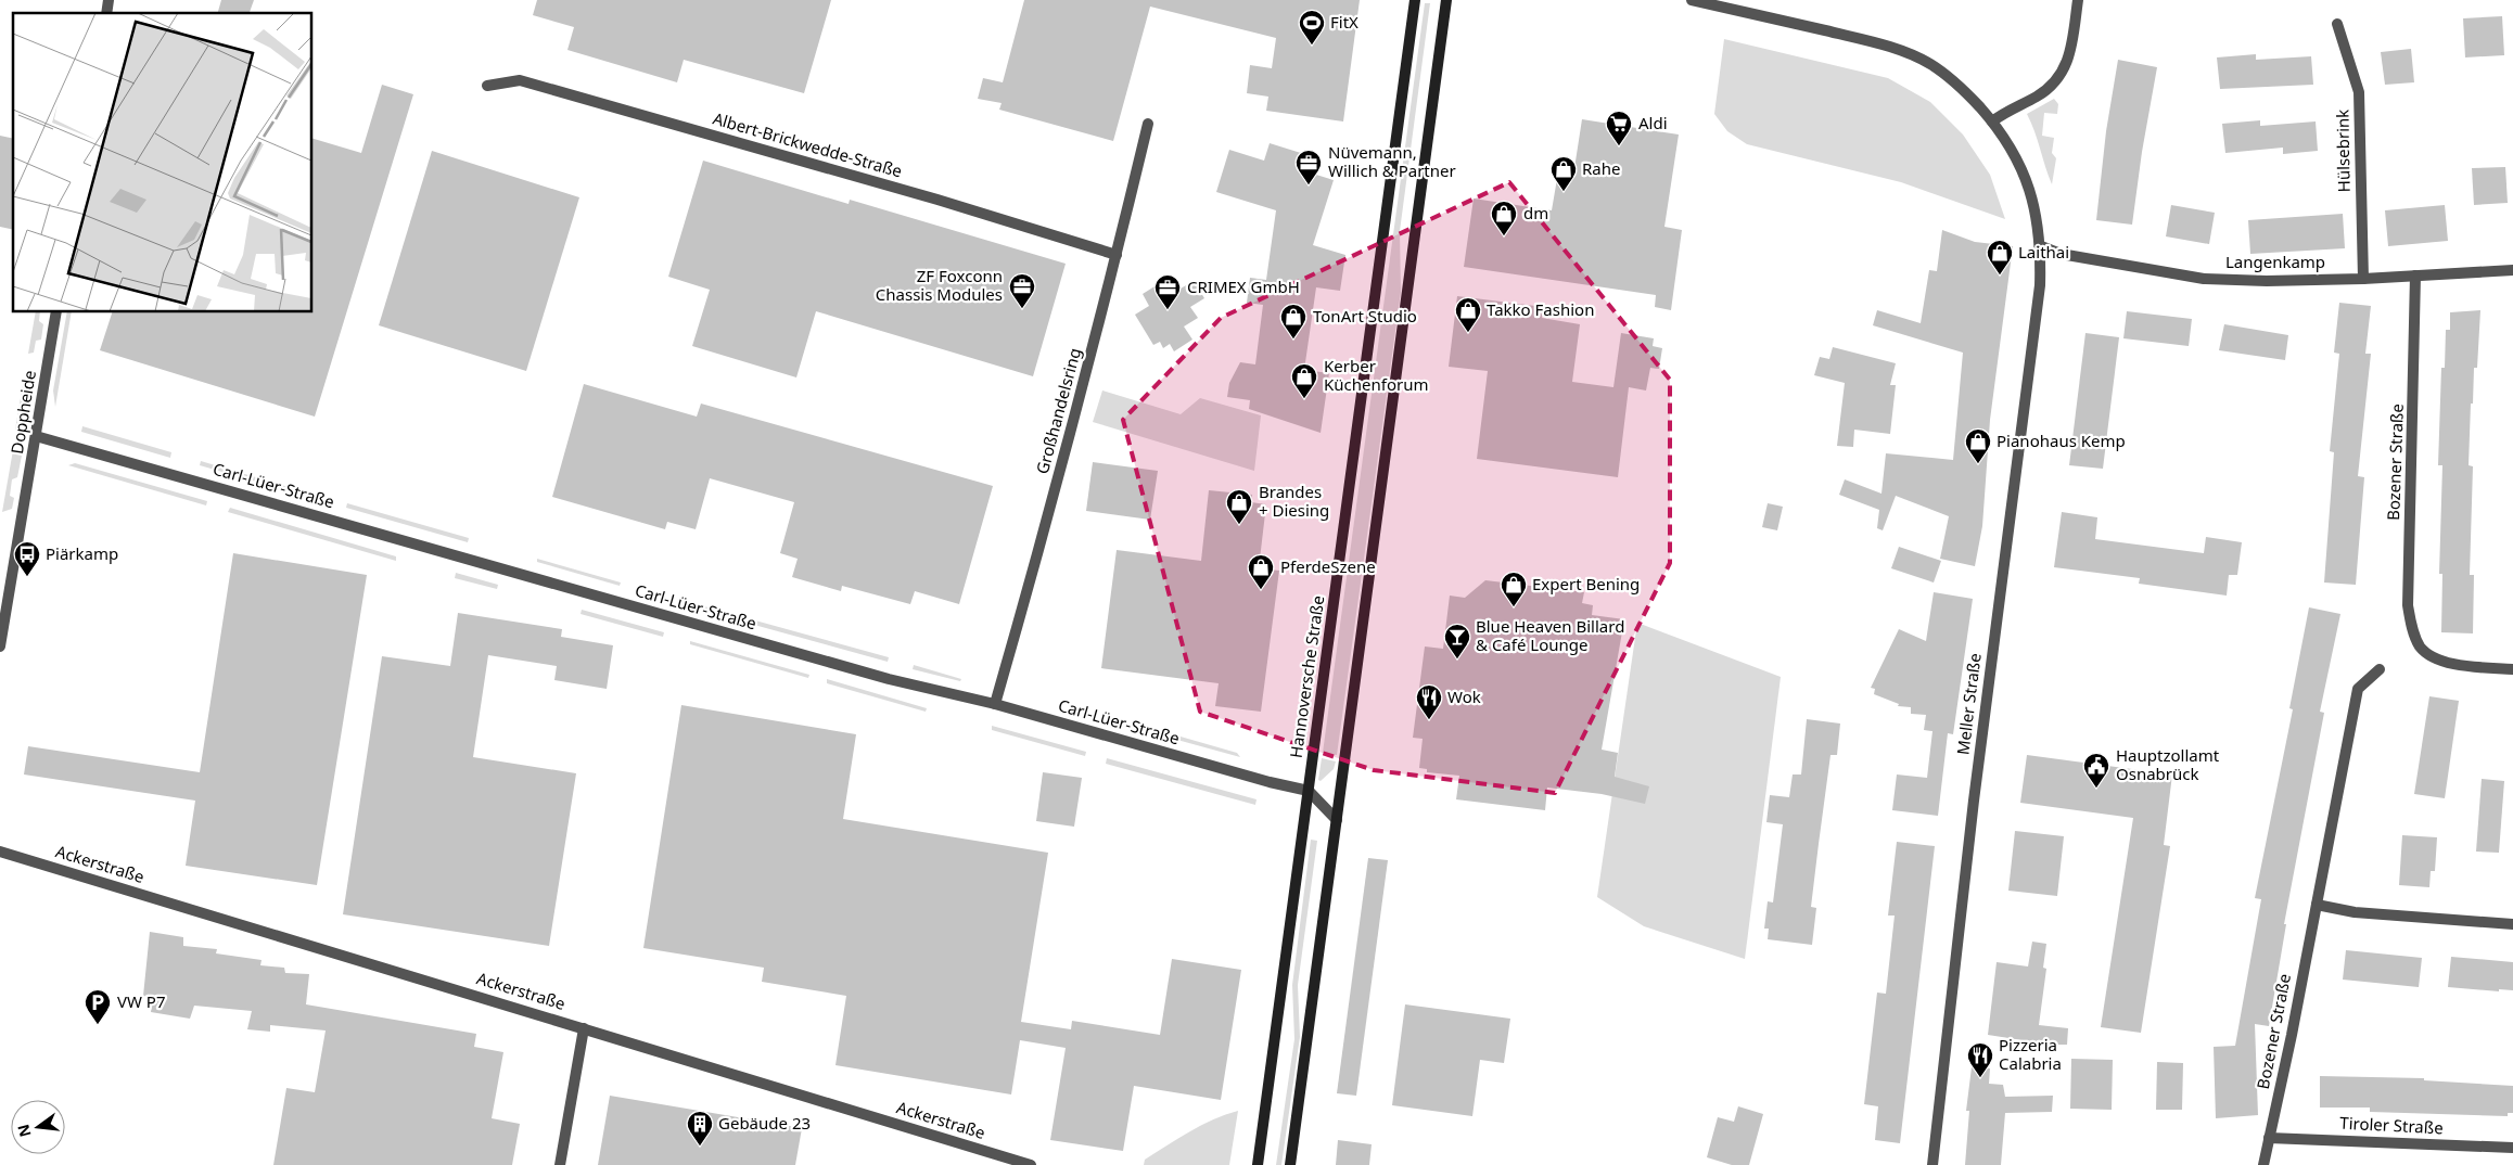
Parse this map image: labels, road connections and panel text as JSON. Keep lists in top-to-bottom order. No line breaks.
{"streets":{"main road":["Hannoversche Straße"],"street":["Albert-Brickwedde-Straße","Hülsebrink","Langenkamp","Großhandelsring","Doppheide","Bozener Straße","Carl-Lüer-Straße","Meller Straße","Ackerstraße","Tiroler Straße"]},"crossings":[["Albert-Brickwedde-Straße","Großhandelsring"],["Hülsebrink","Langenkamp"],["Langenkamp","Bozener Straße"],["Langenkamp","Meller Straße"],["Großhandelsring","Carl-Lüer-Straße"],["Doppheide","Carl-Lüer-Straße"],["Bozener Straße","Tiroler Straße"],["Carl-Lüer-Straße","Hannoversche Straße"]],"places":{"sports":["FitX"],"supermarket":["Aldi"],"office":["Nüvemann, Willich & Partner","ZF Foxconn Chassis Modules","CRIMEX GmbH"],"shop":["Rahe","dm","Laithai","Takko Fashion","TonArt Studio","Kerber Küchenforum","Pianohaus Kemp","Brandes + Diesing","PferdeSzene","Expert Bening"],"bus stop":["Piärkamp"],"bar":["Blue Heaven Billard & Café Lounge"],"restaurant":["Wok","Pizzeria Calabria"],"public building":["Hauptzollamt Osnabrück"],"parking":["VW P7"],"building":["Gebäude 23"]},"north":"left"}
